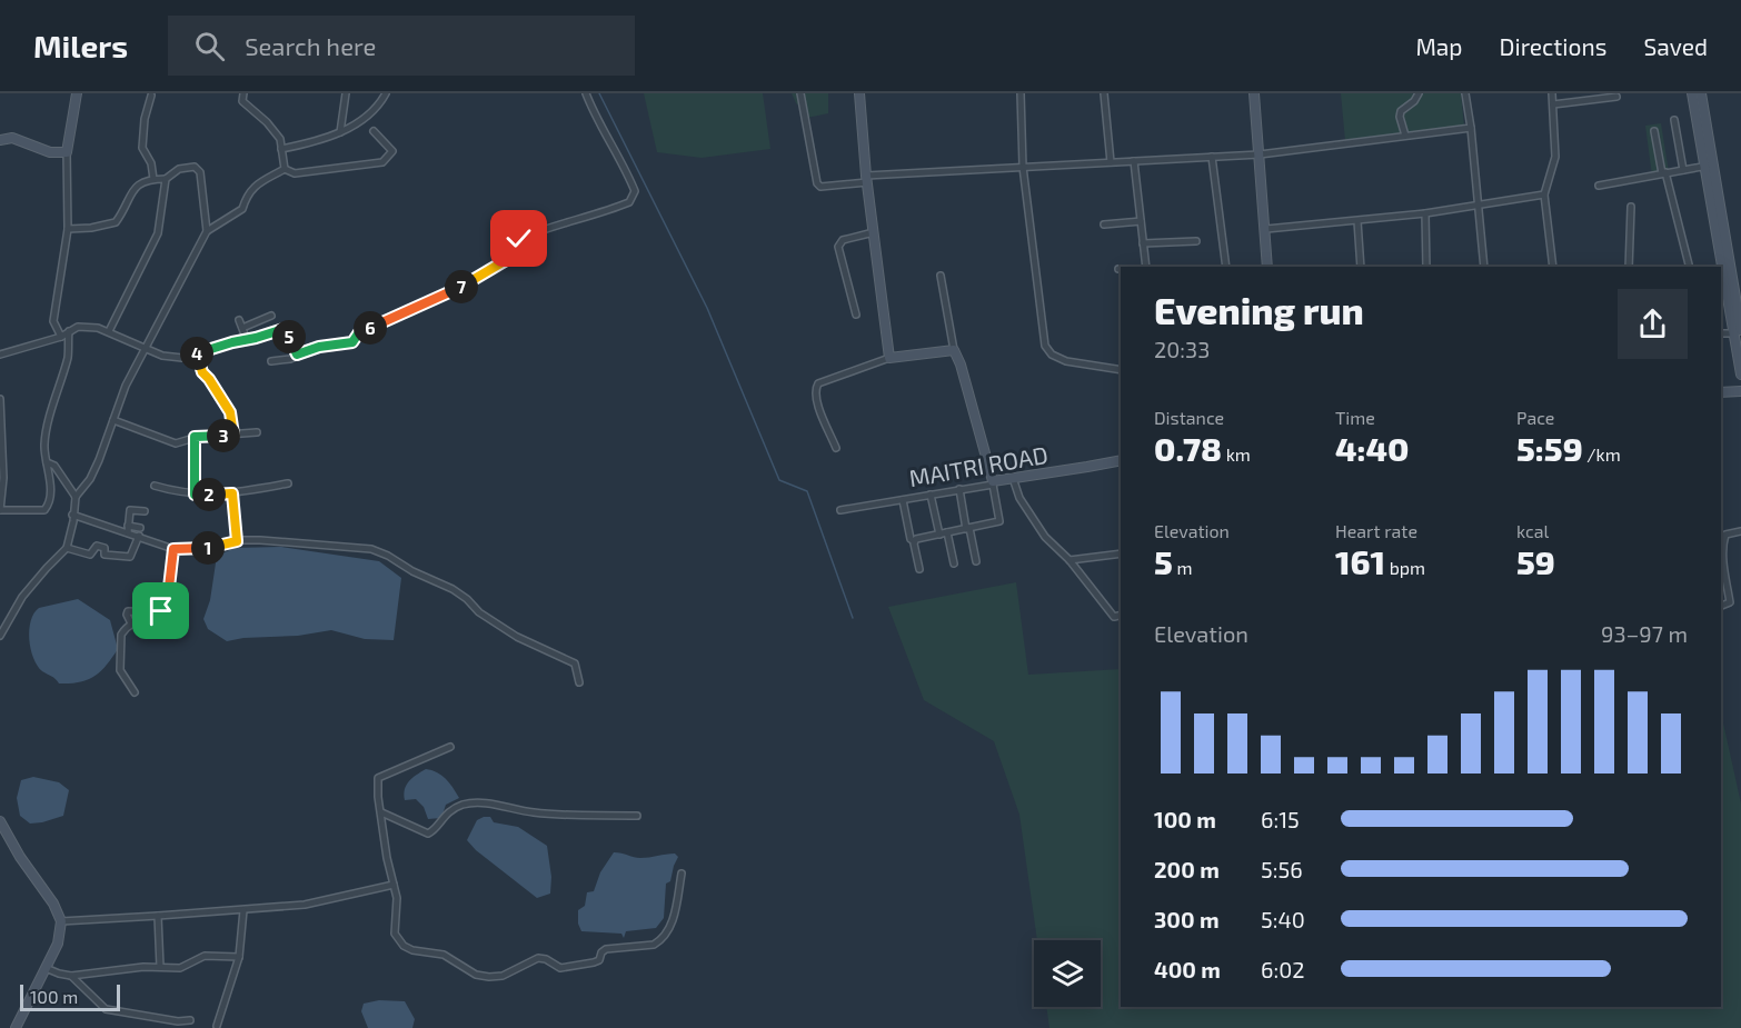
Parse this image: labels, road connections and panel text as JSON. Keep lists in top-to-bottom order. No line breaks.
{"streets":{"street":["MAITRI ROAD"]},"scale_bar":"100 m","page":{"header":"Milers","search":"Search here","nav":["Map","Directions","Saved"],"heading":["Evening run","20:33"],"pins":["7","6","5","4","3","2","1"],"stats":[["Distance","0.78 km"],["Time","4:40"],["Pace","5:59 /km"],["Elevation","5 m"],["Heart rate","161 bpm"],["kcal","59"]],"chart":["Elevation","93–97 m"],"list":[{"name":"100 m","note":"6:15"},{"name":"200 m","note":"5:56"},{"name":"300 m","note":"5:40"},{"name":"400 m","note":"6:02"}],"scale":"100 m"}}
